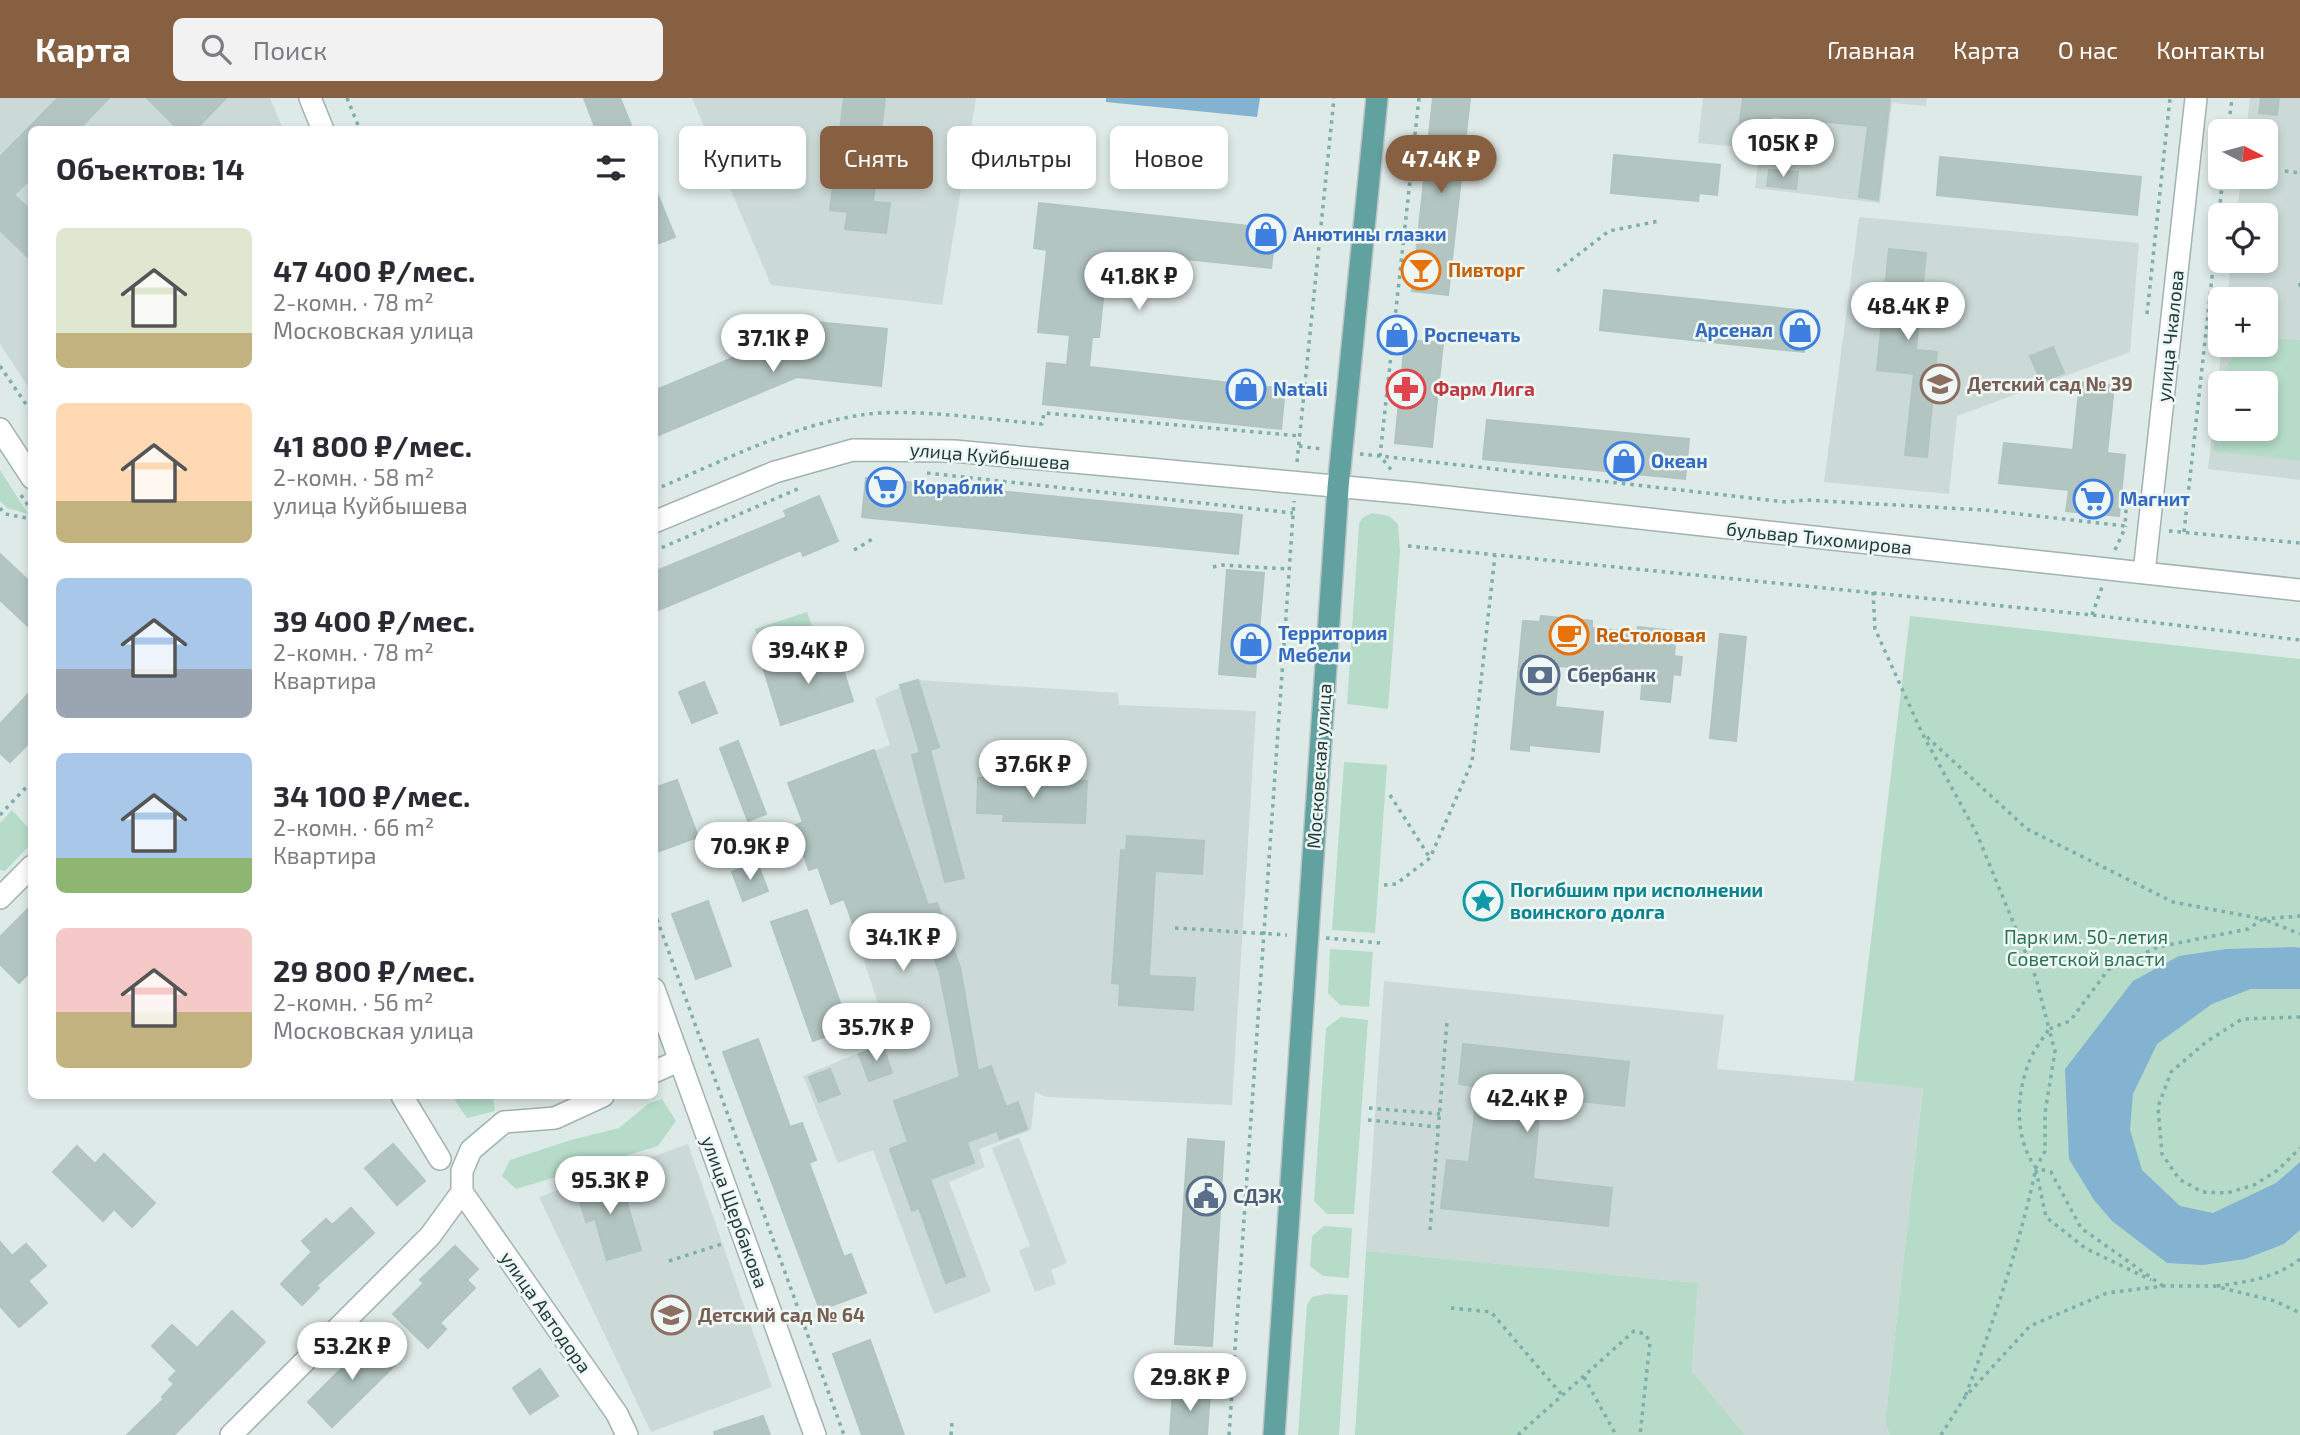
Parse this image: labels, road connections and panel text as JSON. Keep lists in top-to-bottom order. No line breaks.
{"streets":{"main road":["Московская улица"],"street":["улица Чкалова","улица Куйбышева","бульвар Тихомирова","улица Щербакова","улица Автодора"]},"crossings":[["улица Чкалова","бульвар Тихомирова"],["улица Куйбышева","бульвар Тихомирова"],["улица Куйбышева","Московская улица"],["бульвар Тихомирова","Московская улица"]],"parks":["Парк им. 50-летия Советской власти"],"places":{"shop":["Анютины глазки","Арсенал","Роспечать","Natali","Океан","Территория Мебели"],"bar":["Пивторг"],"school or university":["Детский сад № 39","Детский сад № 64"],"pharmacy":["Фарм Лига"],"supermarket":["Кораблик","Магнит"],"cafe":["ReСтоловая"],"bank":["Сбербанк"],"place":["Погибшим при исполнении воинского долга"],"public building":["СДЭК"]},"north":"right","page":{"header":"Карта","search":"Поиск","nav":["Главная","Карта","О нас","Контакты"],"map_buttons":["+","−"],"price":["105K ₽","47.4K ₽","41.8K ₽","48.4K ₽","37.1K ₽","39.4K ₽","37.6K ₽","70.9K ₽","34.1K ₽","35.7K ₽","42.4K ₽","95.3K ₽","53.2K ₽","29.8K ₽"],"chip":["Купить","Снять","Фильтры","Новое"],"heading":"Объектов: 14","list":[{"name":"47 400 ₽/мес.","note":"2-комн. · 78 m² · Московская улица"},{"name":"41 800 ₽/мес.","note":"2-комн. · 58 m² · улица Куйбышева"},{"name":"39 400 ₽/мес.","note":"2-комн. · 78 m² · Квартира"},{"name":"34 100 ₽/мес.","note":"2-комн. · 66 m² · Квартира"},{"name":"29 800 ₽/мес.","note":"2-комн. · 56 m² · Московская улица"}]}}
